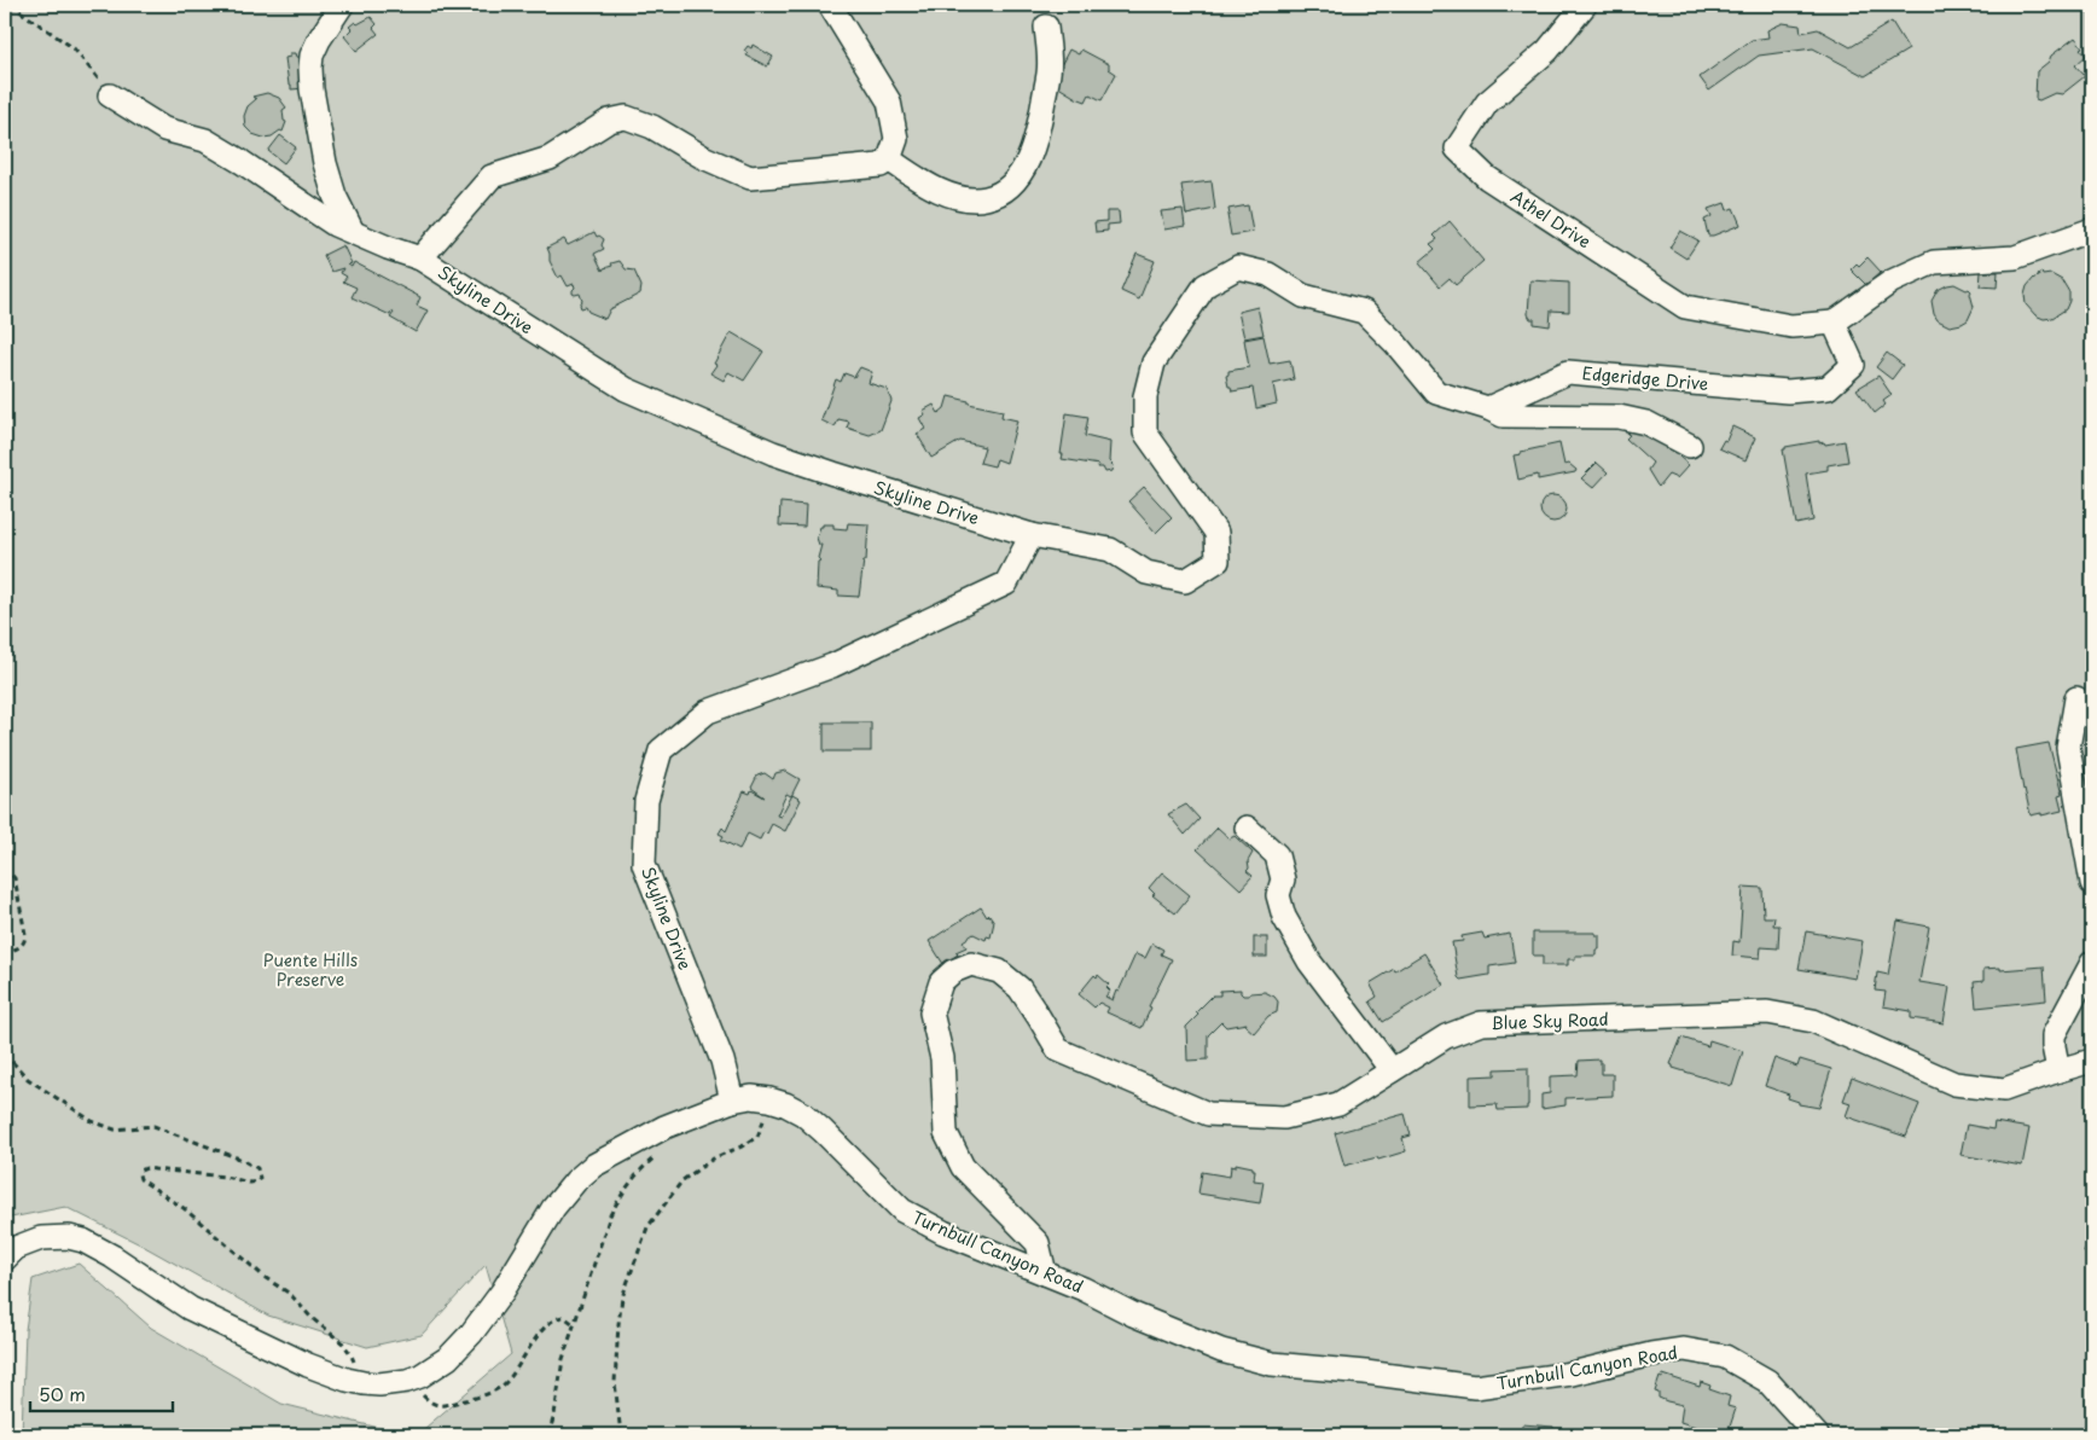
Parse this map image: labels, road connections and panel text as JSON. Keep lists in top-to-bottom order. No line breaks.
{"streets":{"street":["Athel Drive","Skyline Drive","Edgeridge Drive","Blue Sky Road","Turnbull Canyon Road"]},"crossings":[["Athel Drive","Edgeridge Drive"],["Skyline Drive","Turnbull Canyon Road"],["Blue Sky Road","Turnbull Canyon Road"]],"parks":["Puente Hills Preserve"],"scale_bar":"50 m"}
